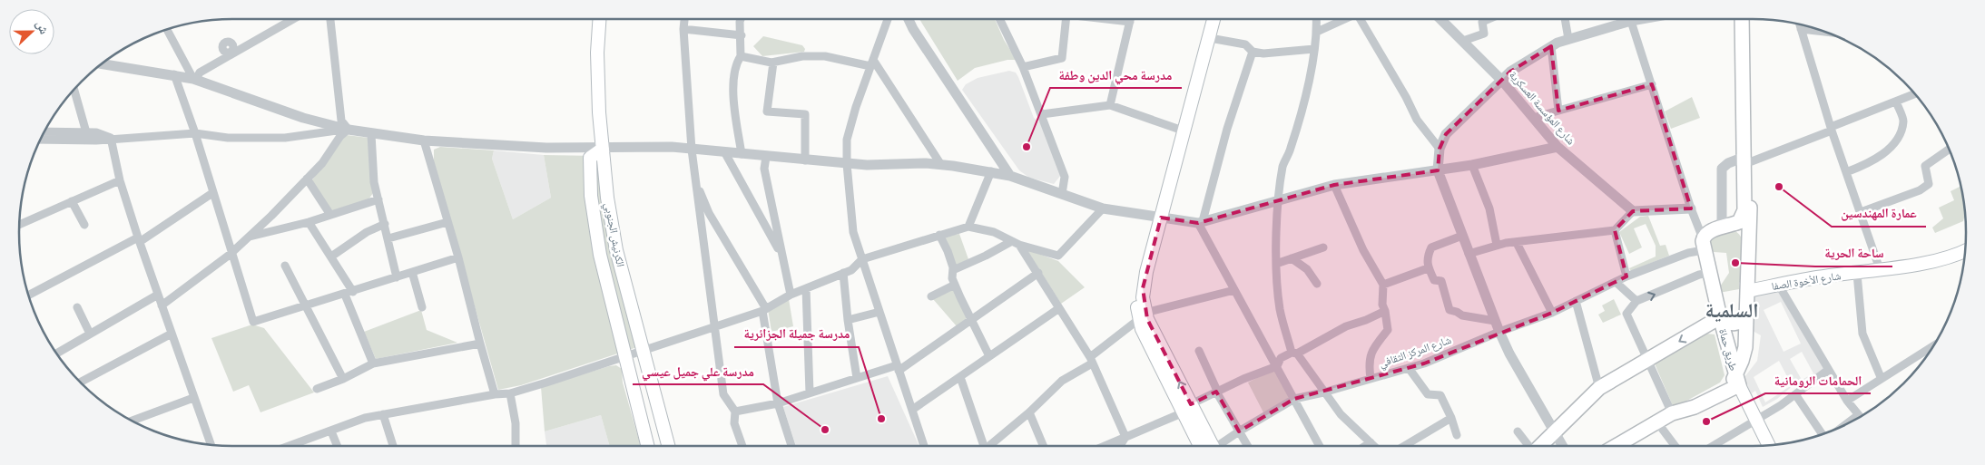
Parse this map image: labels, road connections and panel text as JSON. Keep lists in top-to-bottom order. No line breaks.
{"streets":{"main road":["الكرنيش الجنوبي","شارع الأخوة الصفا","طريق حماة"],"street":["شارع المؤسسة العسكرية","شارع المركز الثقافي"]},"crossings":[["شارع الأخوة الصفا","طريق حماة"],["طريق حماة","شارع المركز الثقافي"]],"districts":["السلمية"],"places":["مدرسة محي الدين وطفة","عمارة المهندسين","ساحة الحرية","مدرسة جميلة الجزائرية","الحمامات الرومانية","مدرسة علي جميل عيسي"],"north":"right"}
